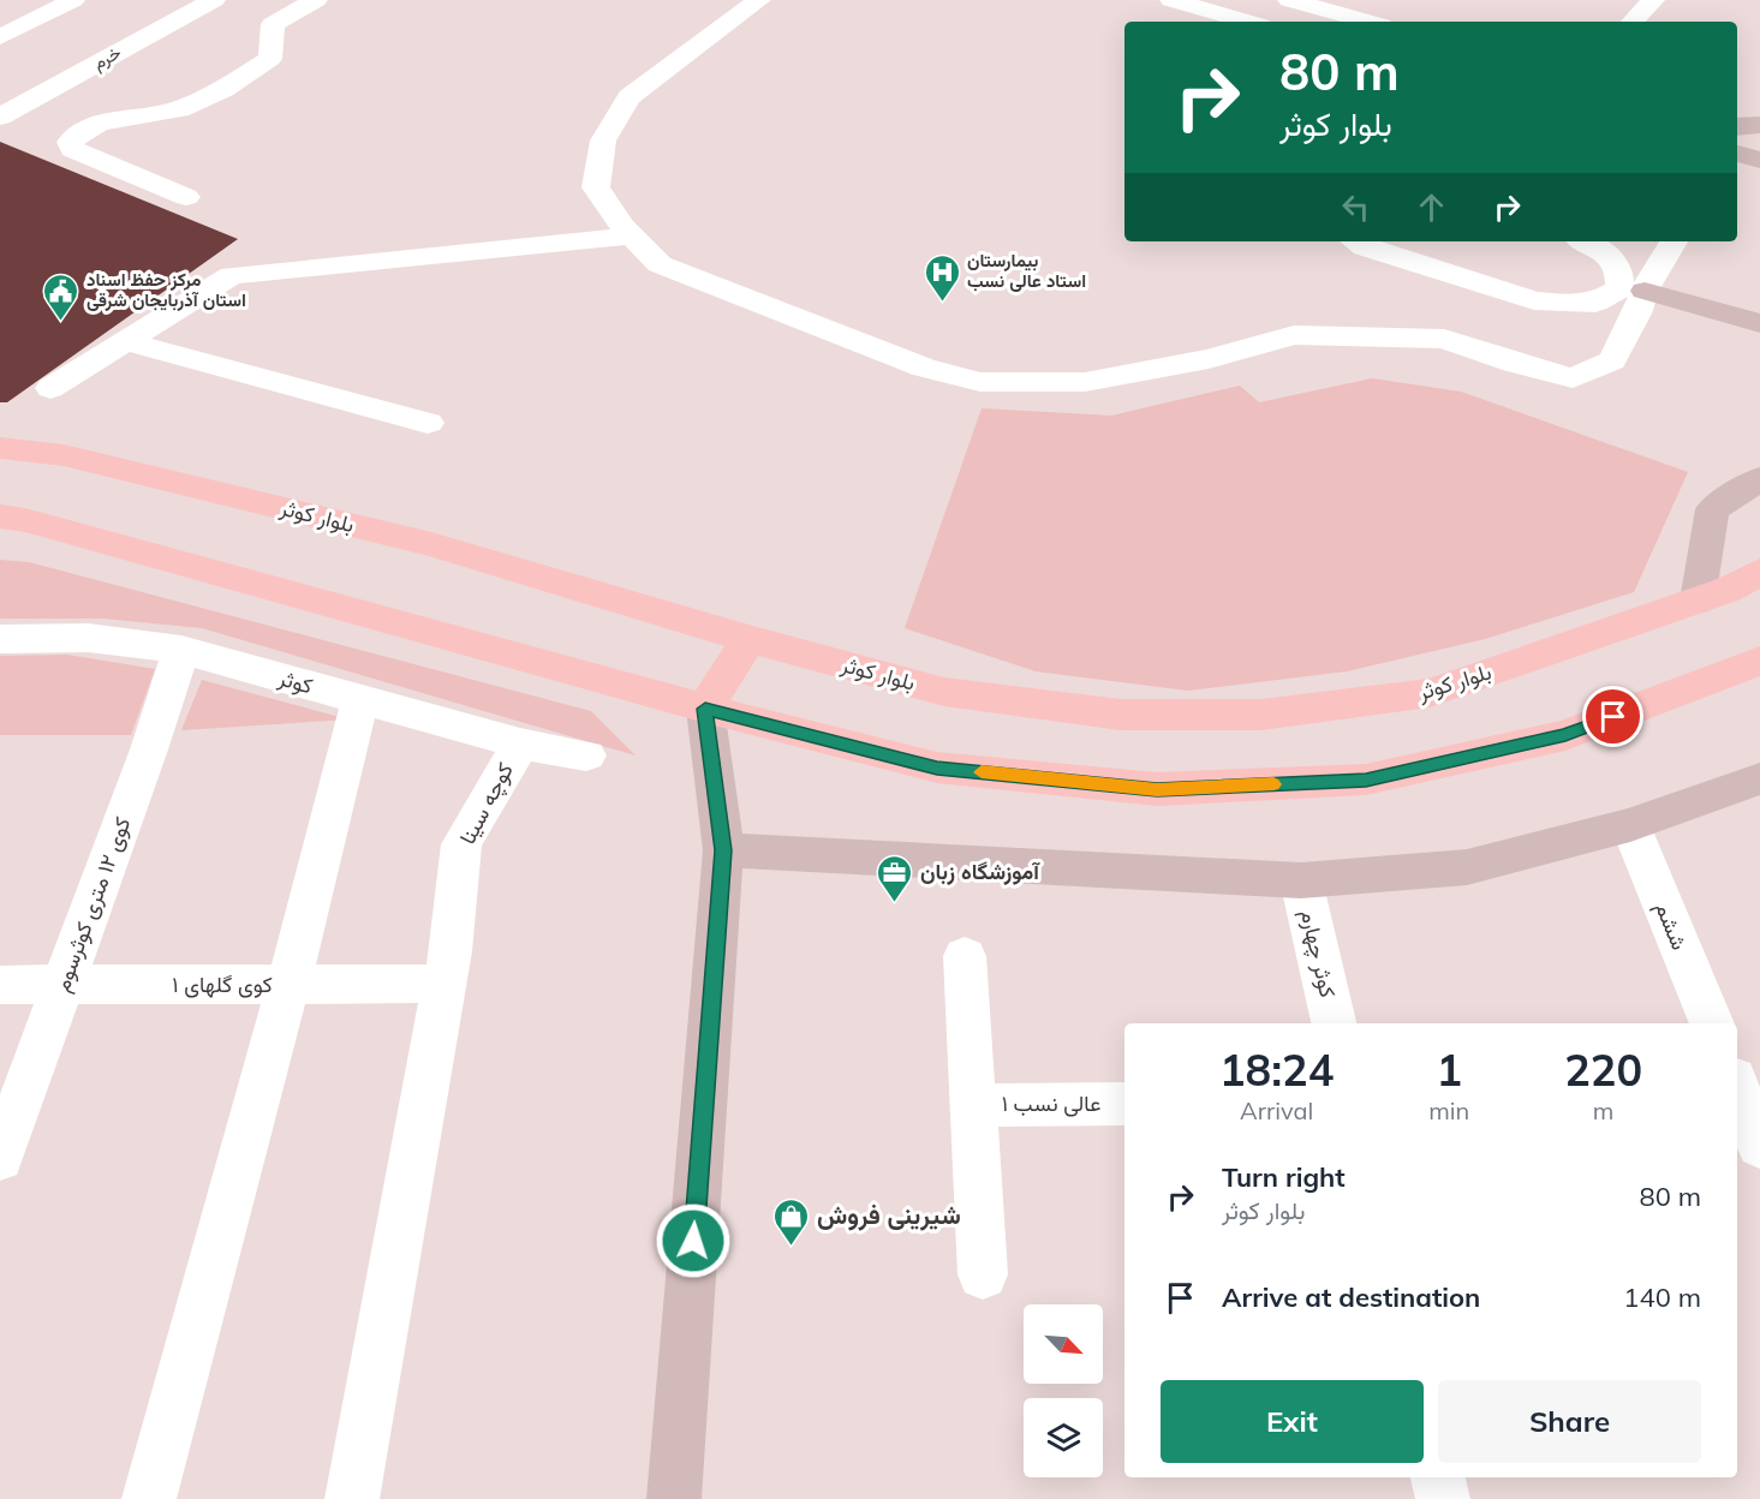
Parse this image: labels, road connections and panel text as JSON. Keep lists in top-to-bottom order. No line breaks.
{"streets":{"main road":["بلوار کوثر"],"street":["خرم","کوثر","کوچه سینا","کوی ۱۲ متری کوثرسوم","ششم","کوثر چهارم","کوی گلهای ۱","عالی نسب ۱"]},"crossings":[["کوثر","کوچه سینا"],["کوثر","کوی ۱۲ متری کوثرسوم"],["کوچه سینا","کوی گلهای ۱"],["کوی ۱۲ متری کوثرسوم","کوی گلهای ۱"]],"places":{"hospital":["بیمارستان استاد عالی نسب"],"public building":["مرکز حفظ اسناد استان آذربایجان شرقی"],"office":["آموزشگاه زبان"],"shop":["شیرینی فروش"]},"north":"bottom right","page":{"turn":["80 m","بلوار کوثر"],"eta":["18:24","Arrival","1","min","220","m"],"list":[{"name":"Turn right","note":"بلوار کوثر","value":"80 m"},{"name":"Arrive at destination","value":"140 m"}],"buttons":["Exit","Share"]}}
